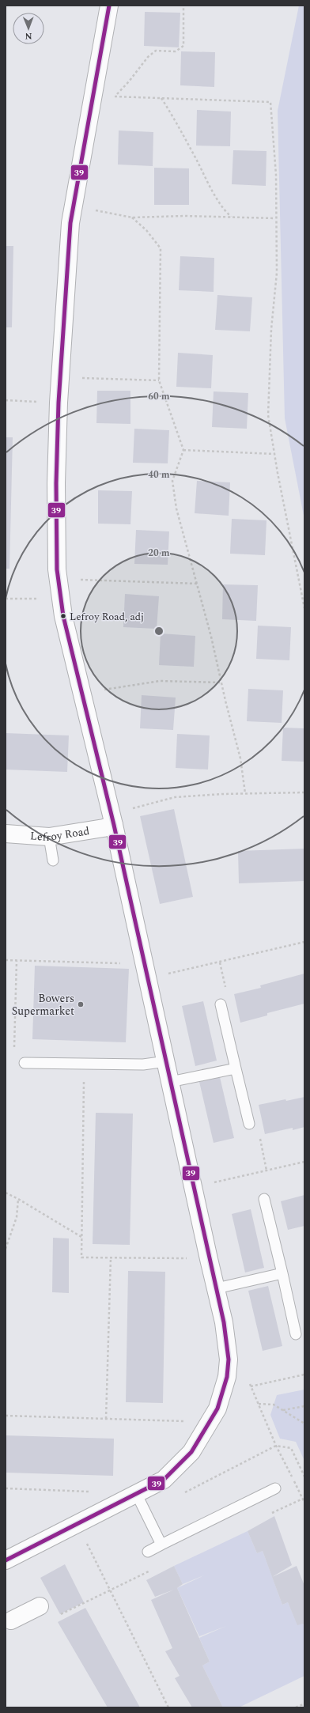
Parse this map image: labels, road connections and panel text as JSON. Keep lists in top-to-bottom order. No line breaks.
{"streets":{"street":["Lefroy Road"]},"places":["Lefroy Road, adj","Bowers Supermarket"],"lines":["transit line 39"],"north":"bottom","rings":["60 m","40 m","20 m"]}
